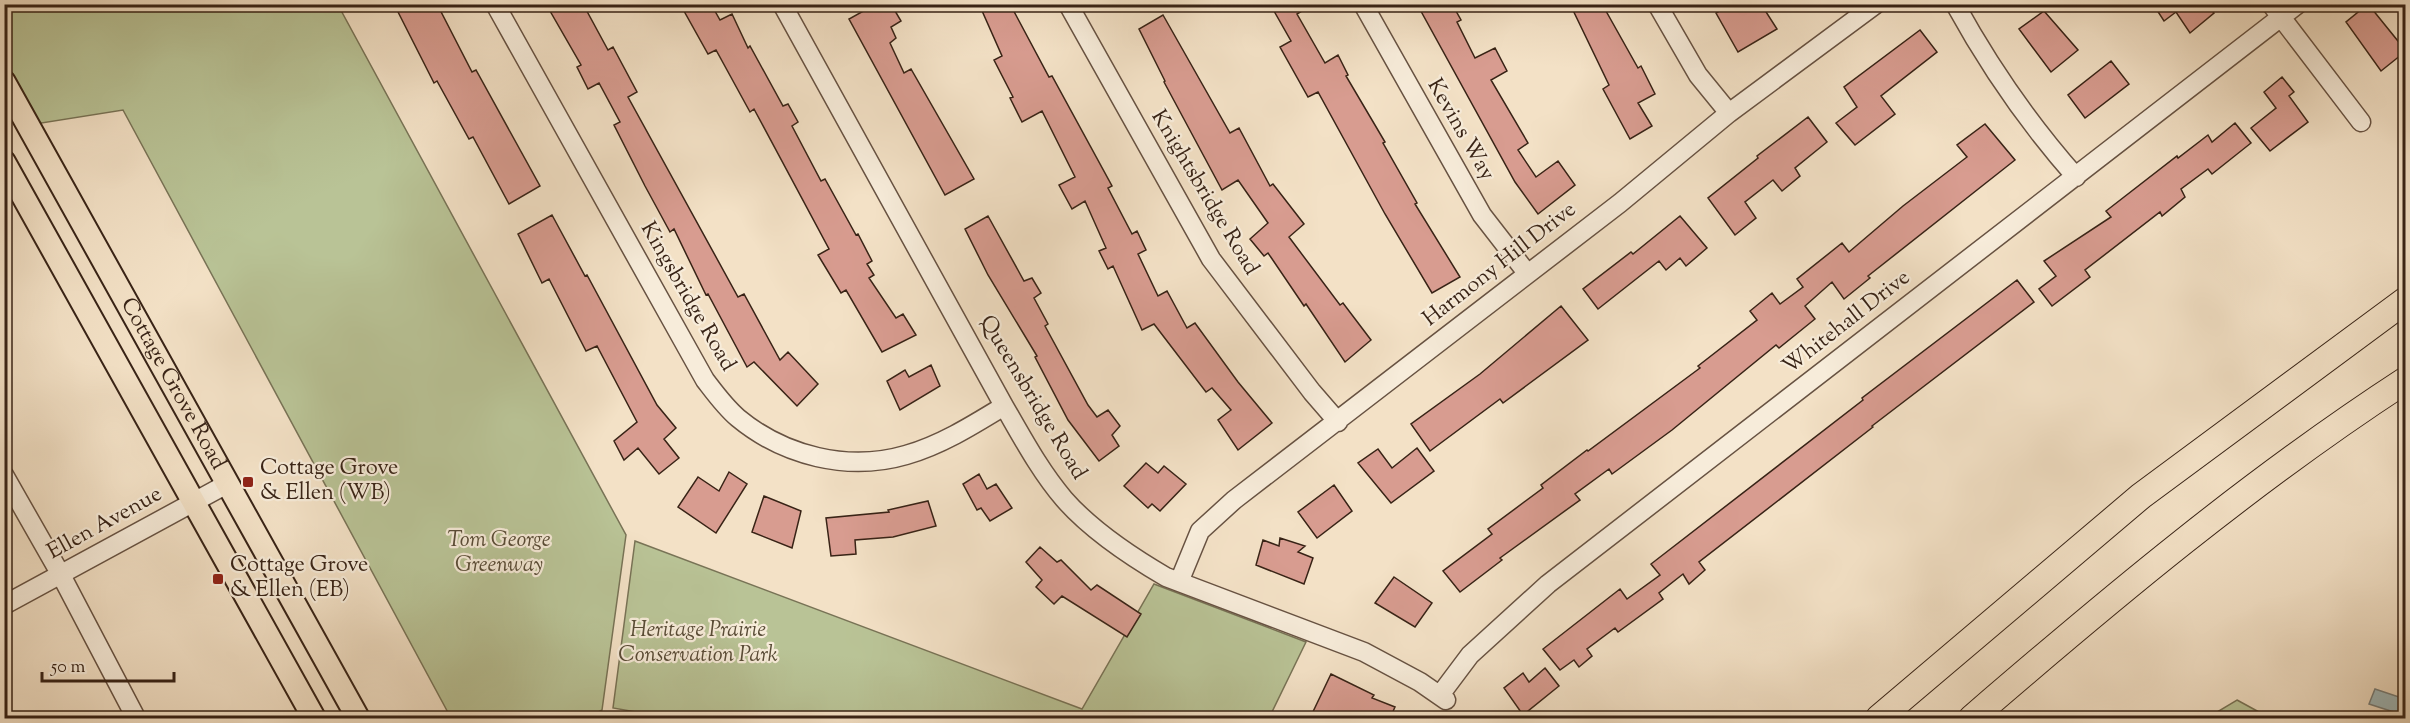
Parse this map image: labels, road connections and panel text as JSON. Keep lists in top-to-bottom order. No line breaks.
{"streets":{"main road":["Cottage Grove Road"],"street":["Kevins Way","Knightsbridge Road","Harmony Hill Drive","Kingsbridge Road","Whitehall Drive","Queensbridge Road","Ellen Avenue"]},"crossings":[["Kevins Way","Harmony Hill Drive"],["Knightsbridge Road","Harmony Hill Drive"],["Harmony Hill Drive","Queensbridge Road"],["Kingsbridge Road","Queensbridge Road"],["Whitehall Drive","Queensbridge Road"],["Cottage Grove Road","Ellen Avenue"]],"parks":["Tom George Greenway","Heritage Prairie Conservation Park"],"places":{"transit":["Cottage Grove & Ellen (WB)","Cottage Grove & Ellen (EB)"]},"scale_bar":"50 m"}
